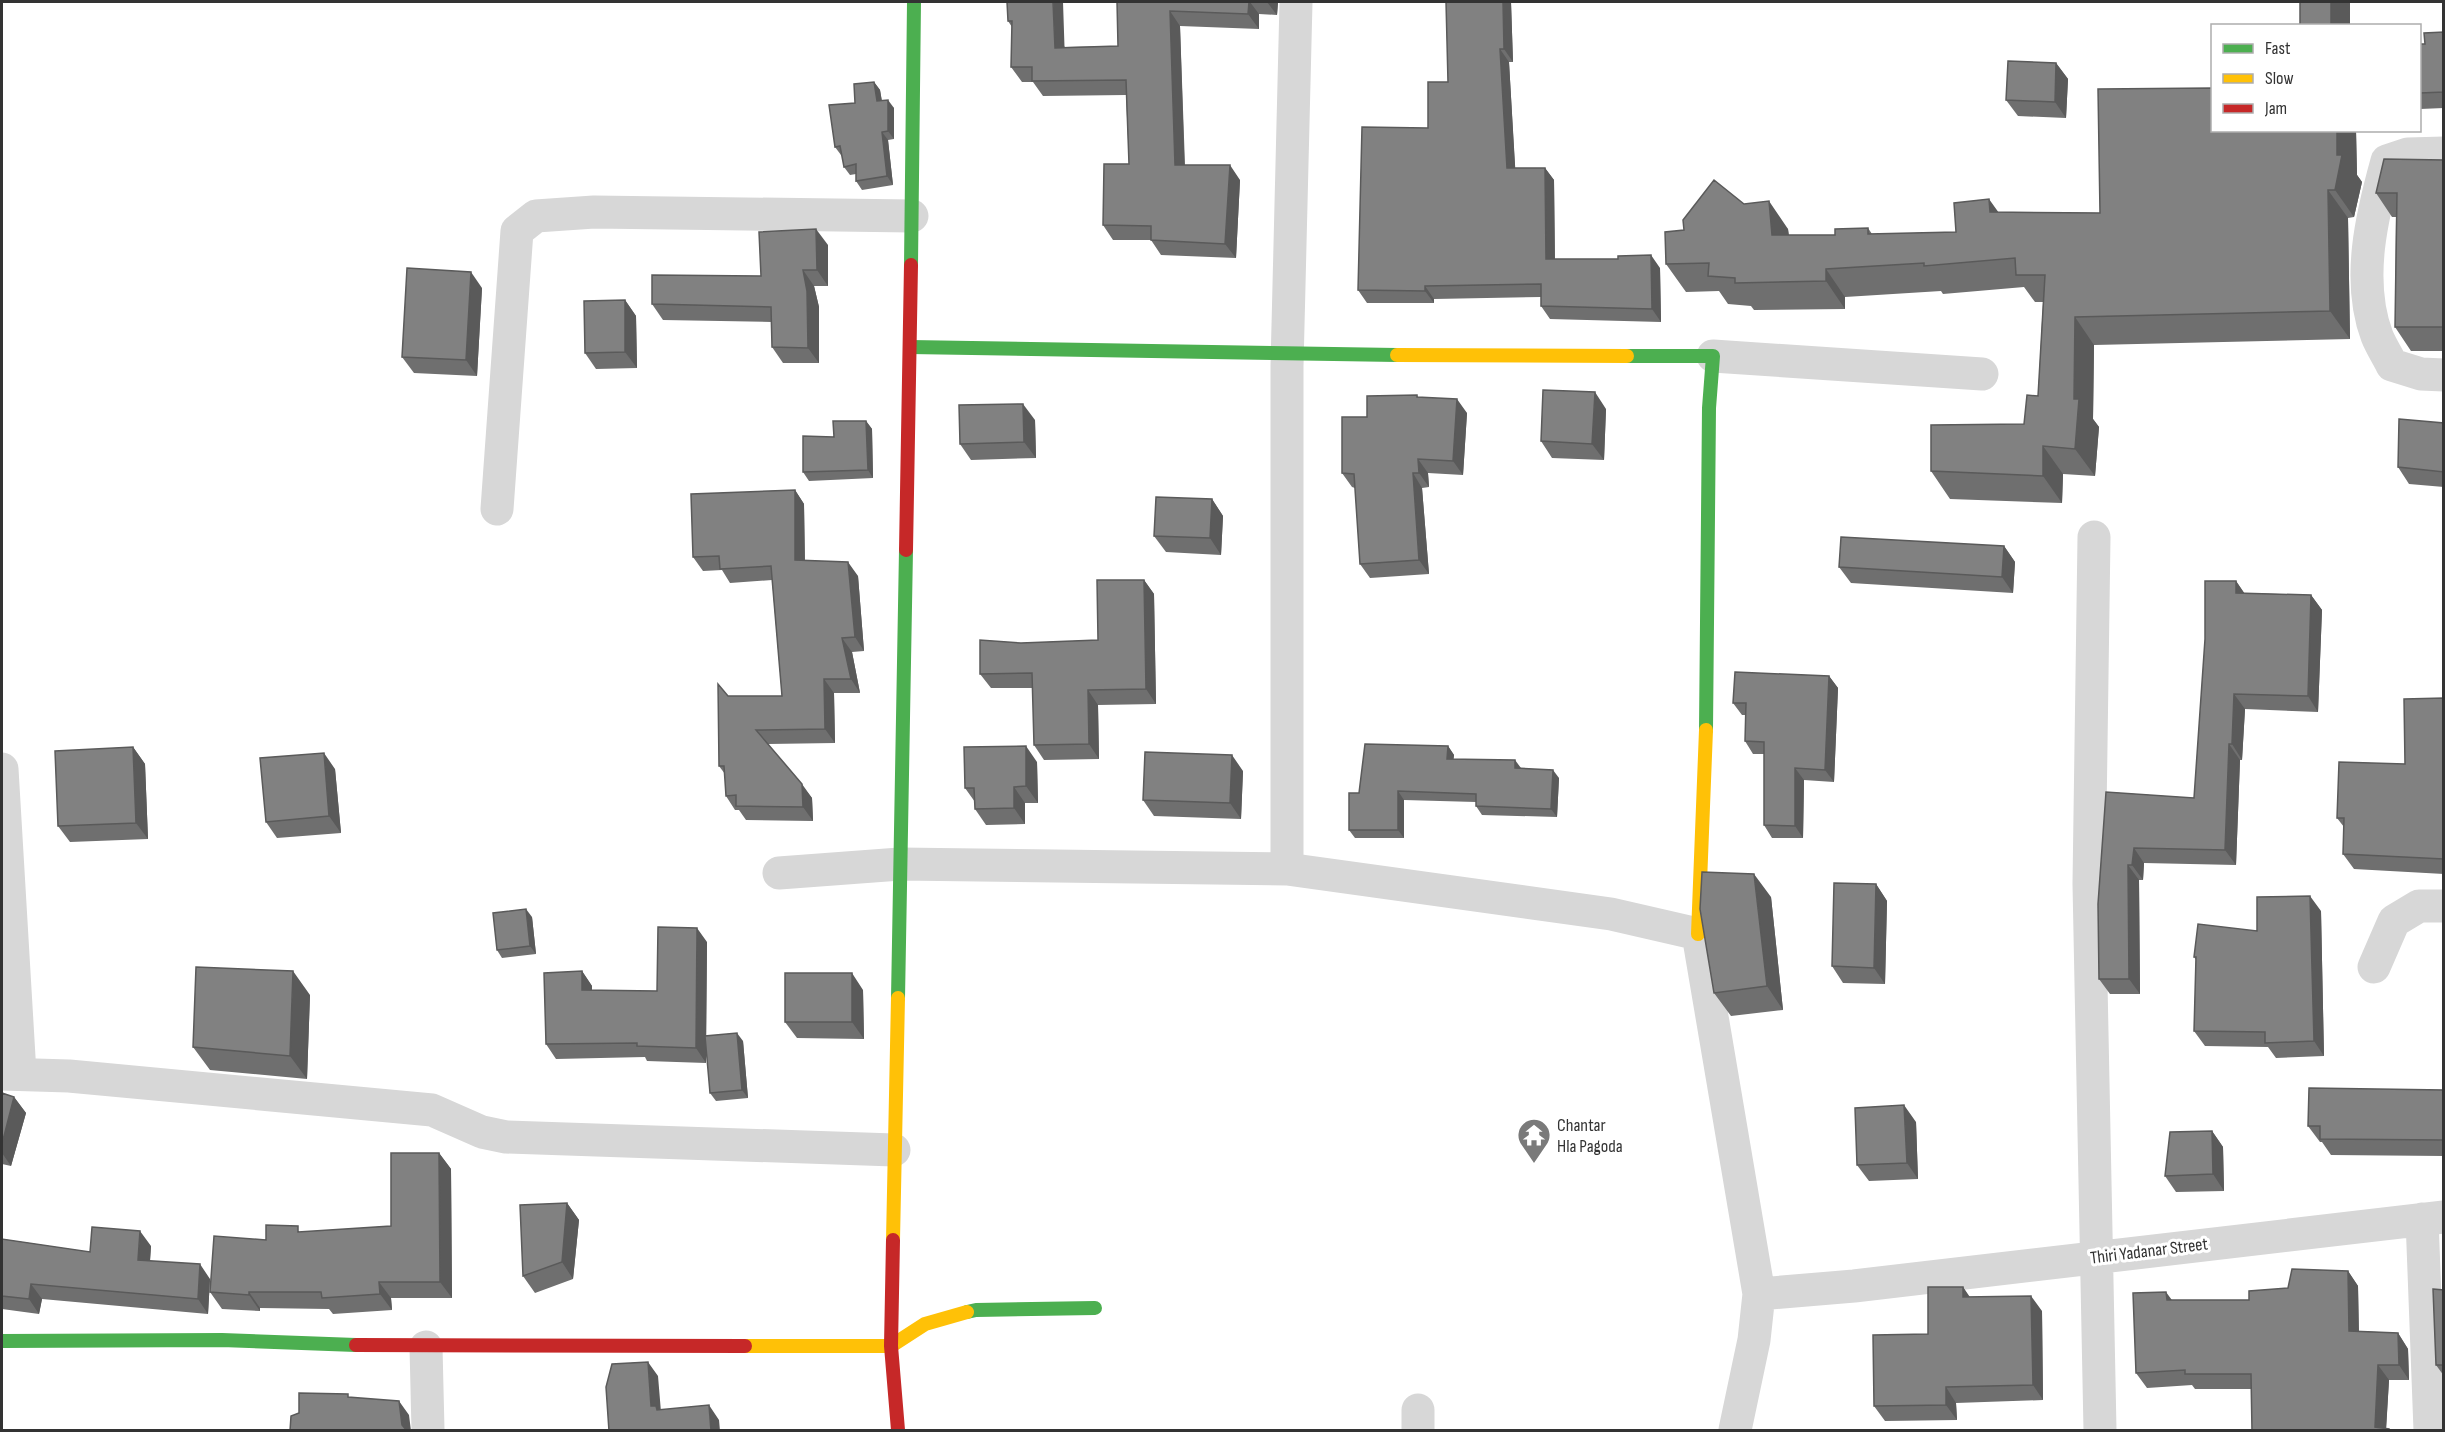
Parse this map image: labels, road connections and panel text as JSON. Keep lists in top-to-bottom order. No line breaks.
{"streets":{"street":["Thiri Yadanar Street"]},"places":{"temple":["Chantar Hla Pagoda"]},"legend":["Fast","Slow","Jam"]}
